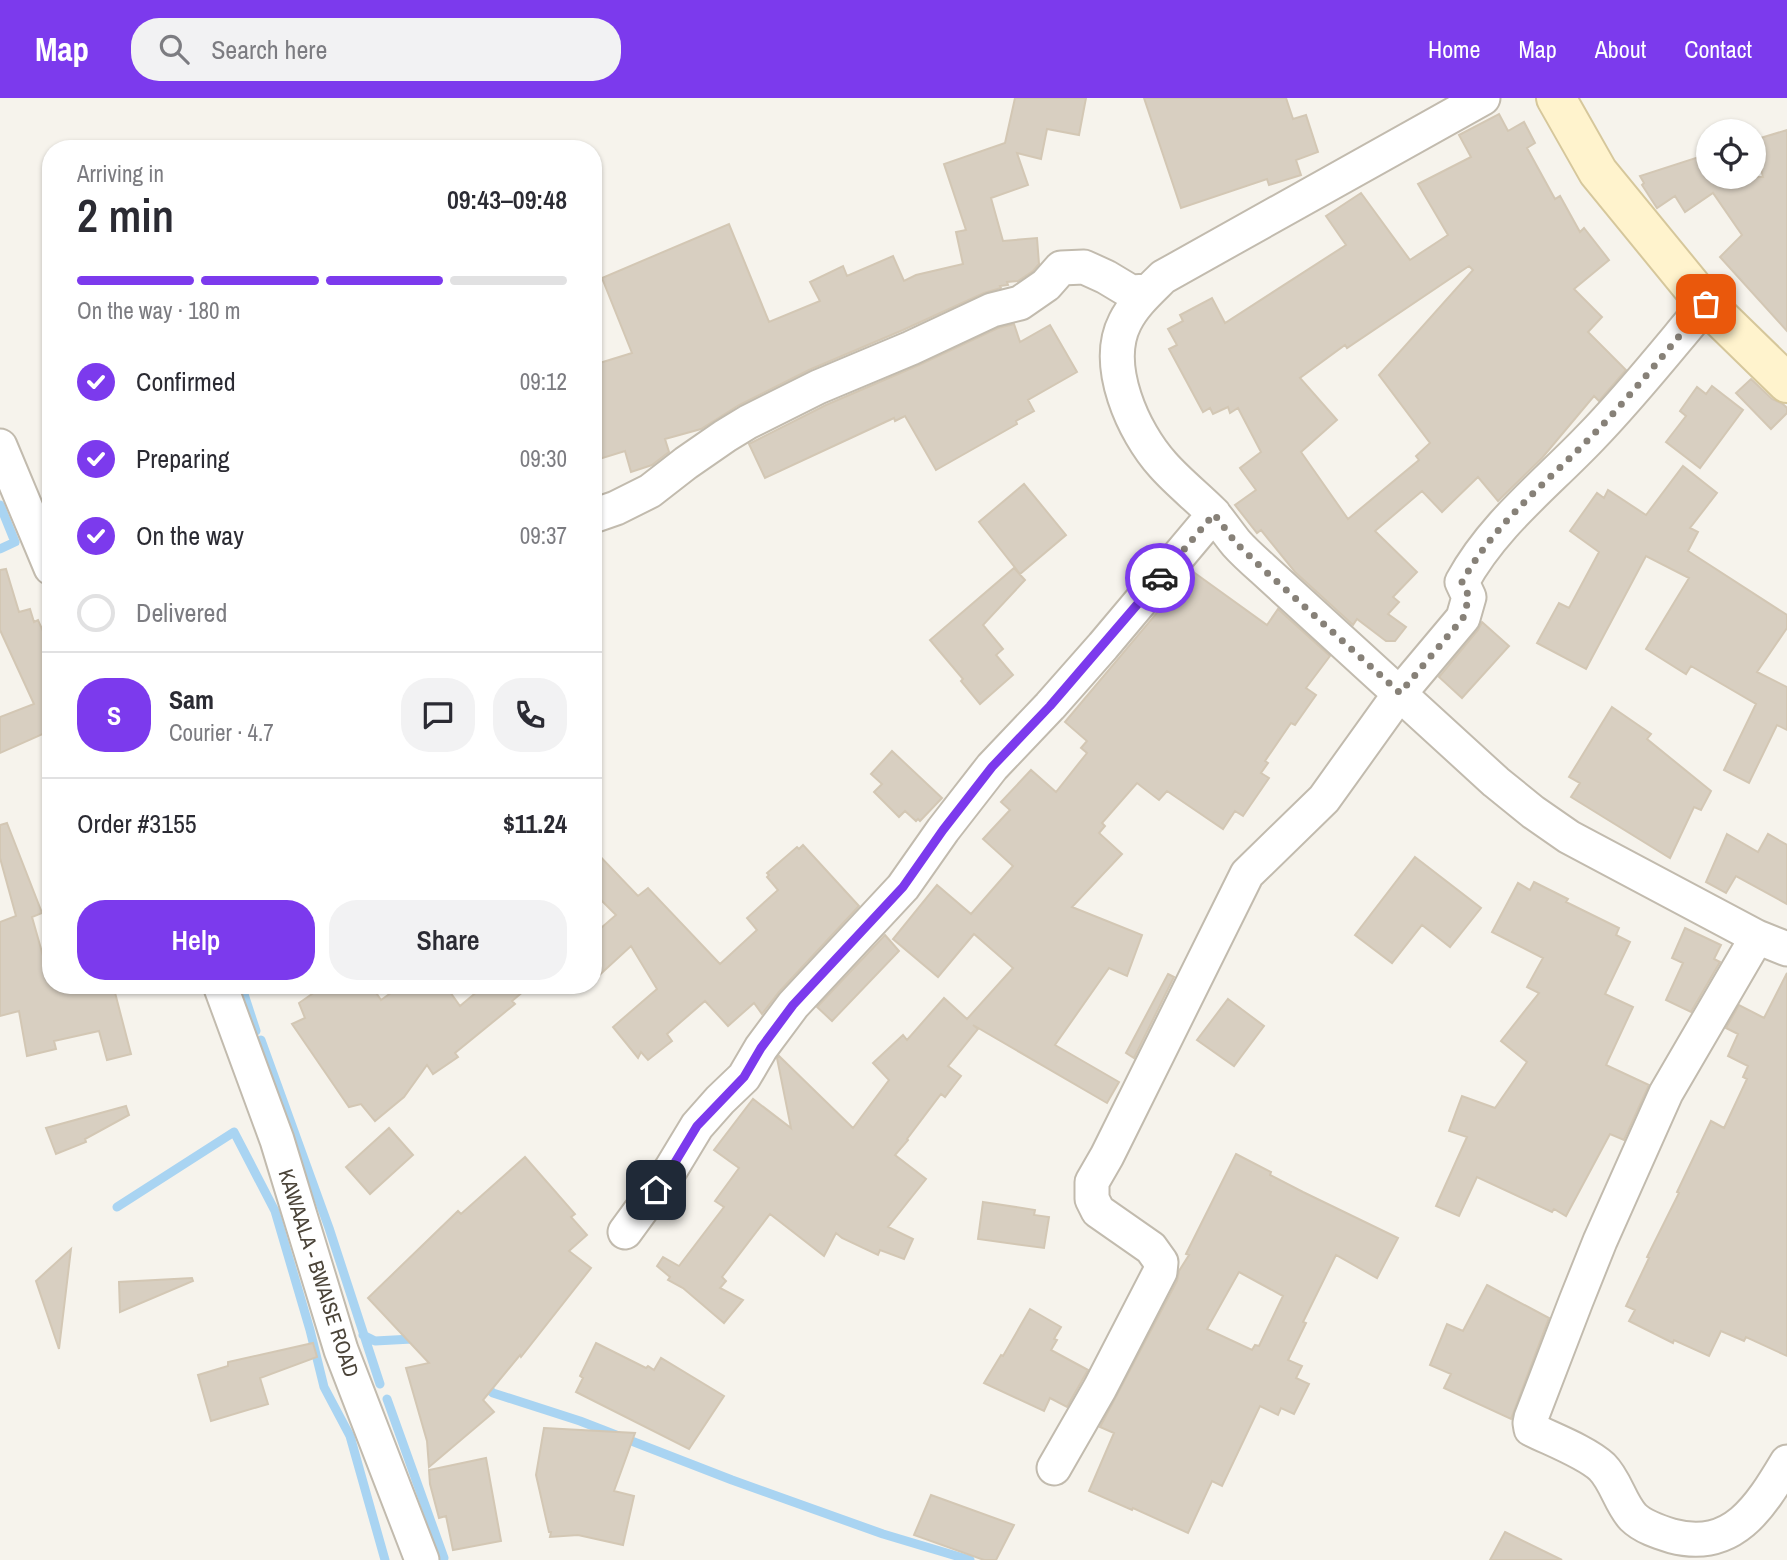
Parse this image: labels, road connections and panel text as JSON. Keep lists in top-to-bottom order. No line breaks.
{"streets":{"street":["KAWAALA - BWAISE ROAD"]},"page":{"header":"Map","search":"Search here","nav":["Home","Map","About","Contact"],"heading":["2 min","Arriving in","09:43–09:48"],"panel":["Sam","Courier · 4.7","Order #3155","$11.24"],"bar":"On the way · 180 m","list":[["Confirmed","09:12"],["Preparing","09:30"],["On the way","09:37"],"Delivered"],"round":"S","buttons":["Help","Share"]}}
